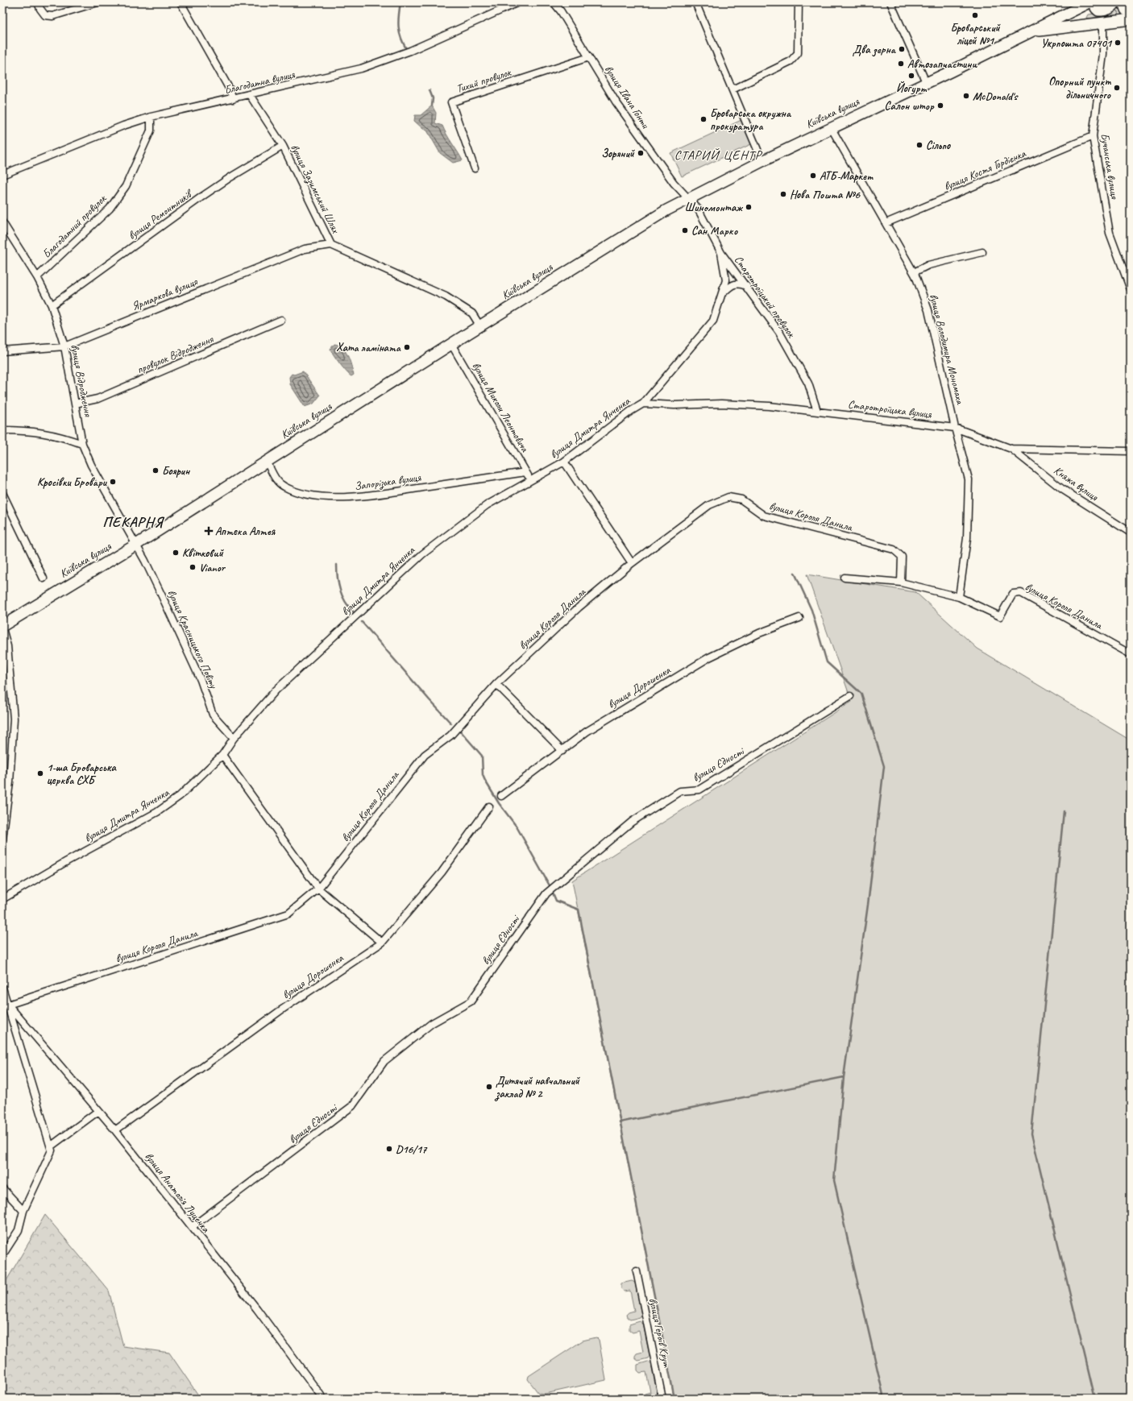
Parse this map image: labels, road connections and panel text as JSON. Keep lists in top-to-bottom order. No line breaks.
{"streets":{"main road":["Київська вулиця"],"street":["Тихий провулок","Благодатна вулиця","вулиця Івана Гонти","Бучанська вулиця","вулиця Костя Гордієнка","вулиця Зазимський Шлях","вулиця Ремонтників","Благодатний провулок","Ярмаркова вулиця","Старотроїцький провулок","вулиця Володимира Мономаха","провулок Відродження","вулиця Відродження","вулиця Миколи Леонтовича","Старотроїцька вулиця","вулиця Дмитра Янченка","Запорізька вулиця","Княжа вулиця","вулиця Короля Данила","вулиця Красницького Повіту","вулиця Дорошенка","вулиця Єдності","вулиця Анатолія Луценка","вулиця Героїв Крут"]},"crossings":[["Тихий провулок","вулиця Івана Гонти"],["Благодатна вулиця","вулиця Зазимський Шлях"],["Благодатна вулиця","Благодатний провулок"],["вулиця Івана Гонти","Київська вулиця"],["вулиця Івана Гонти","Старотроїцький провулок"],["Київська вулиця","вулиця Зазимський Шлях"],["Київська вулиця","Старотроїцький провулок"],["Київська вулиця","вулиця Володимира Мономаха"],["Київська вулиця","вулиця Відродження"],["Київська вулиця","вулиця Миколи Леонтовича"],["Київська вулиця","Запорізька вулиця"],["Київська вулиця","вулиця Красницького Повіту"],["Бучанська вулиця","вулиця Костя Гордієнка"],["вулиця Костя Гордієнка","вулиця Володимира Мономаха"],["вулиця Зазимський Шлях","вулиця Ремонтників"],["вулиця Зазимський Шлях","Ярмаркова вулиця"],["вулиця Ремонтників","вулиця Відродження"],["Благодатний провулок","вулиця Відродження"],["Ярмаркова вулиця","вулиця Відродження"],["Старотроїцький провулок","Старотроїцька вулиця"],["Старотроїцький провулок","вулиця Дмитра Янченка"],["вулиця Володимира Мономаха","Старотроїцька вулиця"],["вулиця Володимира Мономаха","вулиця Короля Данила"],["провулок Відродження","вулиця Відродження"],["вулиця Відродження","вулиця Красницького Повіту"],["вулиця Миколи Леонтовича","вулиця Дмитра Янченка"],["вулиця Миколи Леонтовича","Запорізька вулиця"],["Старотроїцька вулиця","вулиця Дмитра Янченка"],["Старотроїцька вулиця","Княжа вулиця"],["вулиця Дмитра Янченка","вулиця Красницького Повіту"],["вулиця Короля Данила","вулиця Анатолія Луценка"],["вулиця Дорошенка","вулиця Анатолія Луценка"],["вулиця Єдності","вулиця Анатолія Луценка"]],"districts":["СТАРИЙ ЦЕНТР","ПЕКАРНЯ"],"places":{"other":["Броварський ліцей №1","Укрпошта 07401","Два зерна","Автозапчастини","Йогурт","Опорний пункт дільничного","McDonald's","Салон штор","Броварська окружна прокуратура","Сільпо","Зоряний","АТБ-Маркет","Нова Пошта №6","Шиномонтаж","Сан Марко","Хата ламіната","Боярин","Кросівки Бровари","Квітковий","Vianor","1-ша Броварська церква ЄХБ","Дитячий навчальний заклад № 2","D16/17"],"health":["Аптека Алтея"]}}
